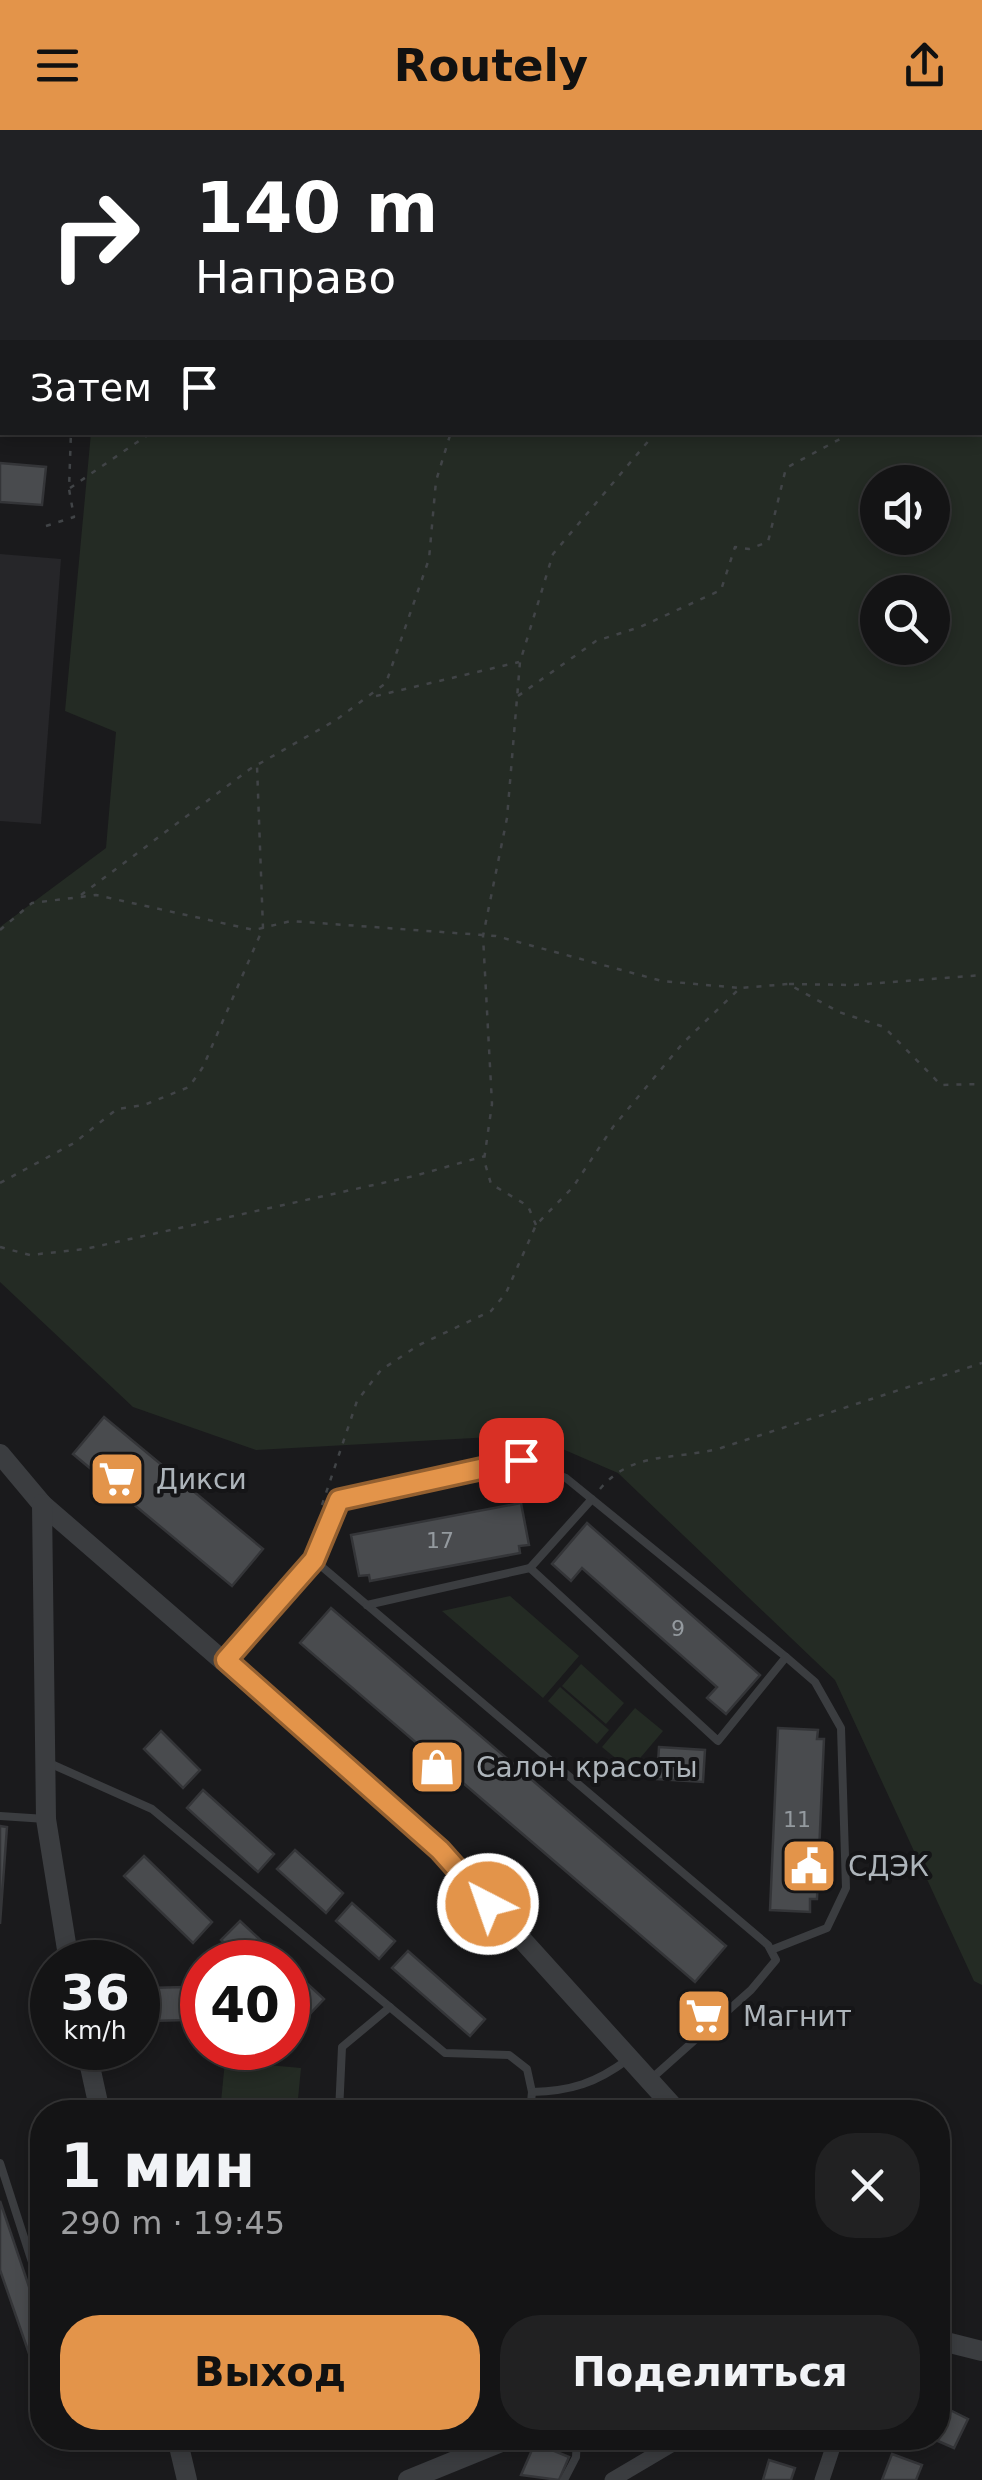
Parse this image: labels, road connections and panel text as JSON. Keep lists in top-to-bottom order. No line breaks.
{"places":{"supermarket":["Дикси","Магнит"],"shop":["Салон красоты"],"public building":["СДЭК"]},"house_numbers":["17","9","11"],"page":{"header":"Routely","turn":["140 m","Направо"],"then":"Затем","speed":"36 km/h","limit":"40","heading":["1 мин","290 m · 19:45"],"buttons":["Выход","Поделиться"]}}
